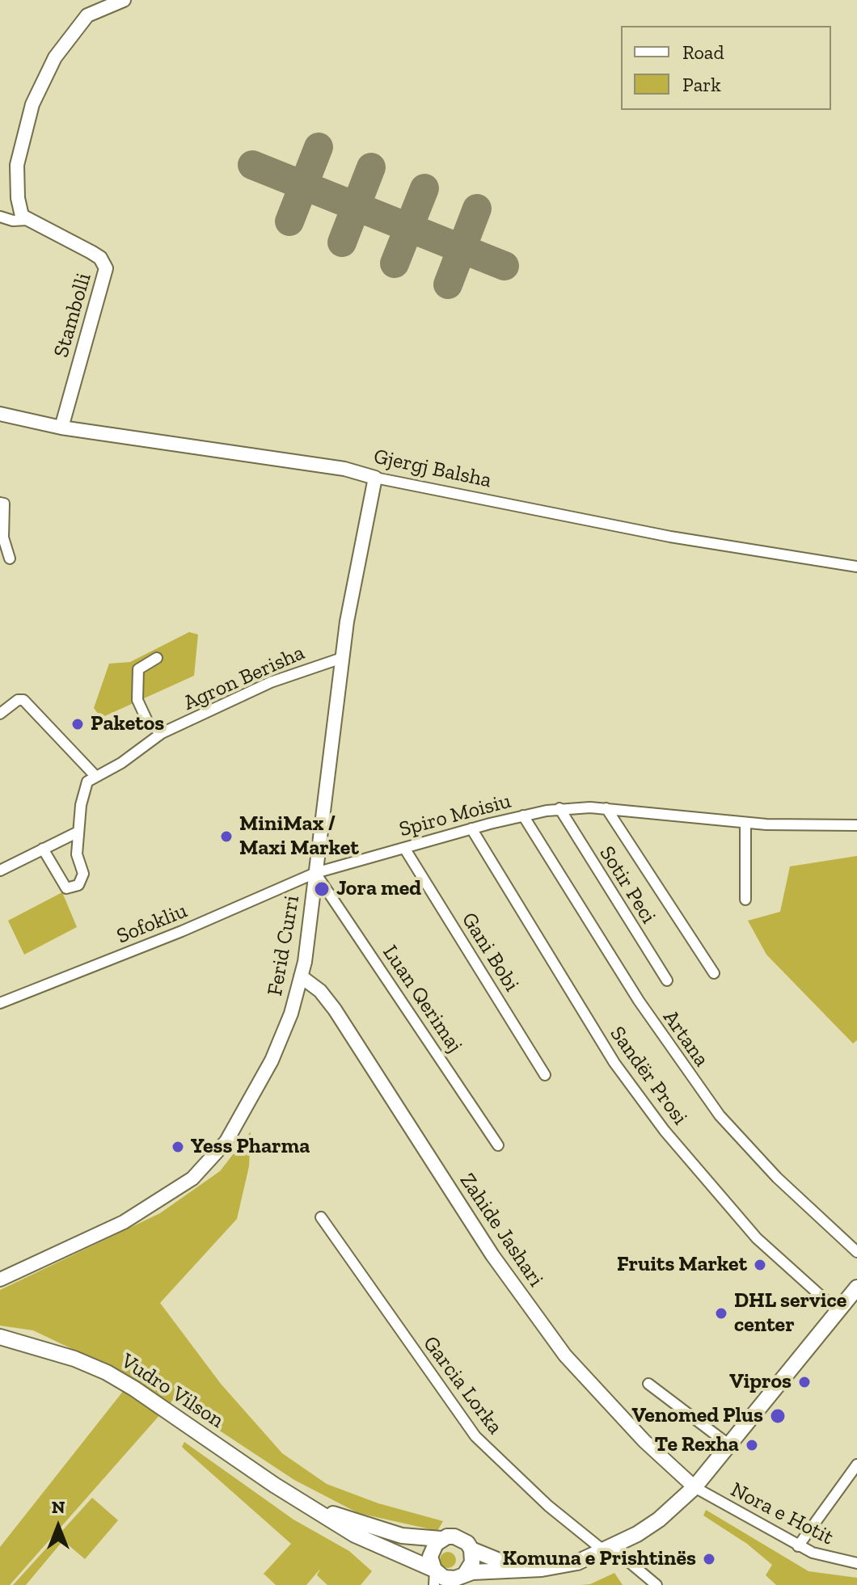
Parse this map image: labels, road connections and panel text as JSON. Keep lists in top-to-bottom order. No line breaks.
{"streets":{"main road":["Vudro Vilson"],"street":["Stambolli","Gjergj Balsha","Agron Berisha","Spiro Moisiu","Sotir Peci","Sofokliu","Ferid Curri","Gani Bobi","Luan Qerimaj","Artana","Sandër Prosi","Zahide Jashari","Garcia Lorka","Nora e Hotit"]},"crossings":[["Stambolli","Gjergj Balsha"],["Gjergj Balsha","Ferid Curri"],["Agron Berisha","Ferid Curri"],["Spiro Moisiu","Sotir Peci"],["Spiro Moisiu","Sofokliu"],["Spiro Moisiu","Ferid Curri"],["Spiro Moisiu","Gani Bobi"],["Spiro Moisiu","Luan Qerimaj"],["Spiro Moisiu","Artana"],["Spiro Moisiu","Sandër Prosi"],["Sofokliu","Ferid Curri"],["Sofokliu","Luan Qerimaj"],["Ferid Curri","Luan Qerimaj"],["Ferid Curri","Zahide Jashari"],["Zahide Jashari","Nora e Hotit"]],"places":["Paketos","MiniMax / Maxi Market","Jora med","Yess Pharma","Fruits Market","DHL service center","Vipros","Venomed Plus","Te Rexha","Komuna e Prishtinës"],"legend":["Road","Park"],"north":"top"}
